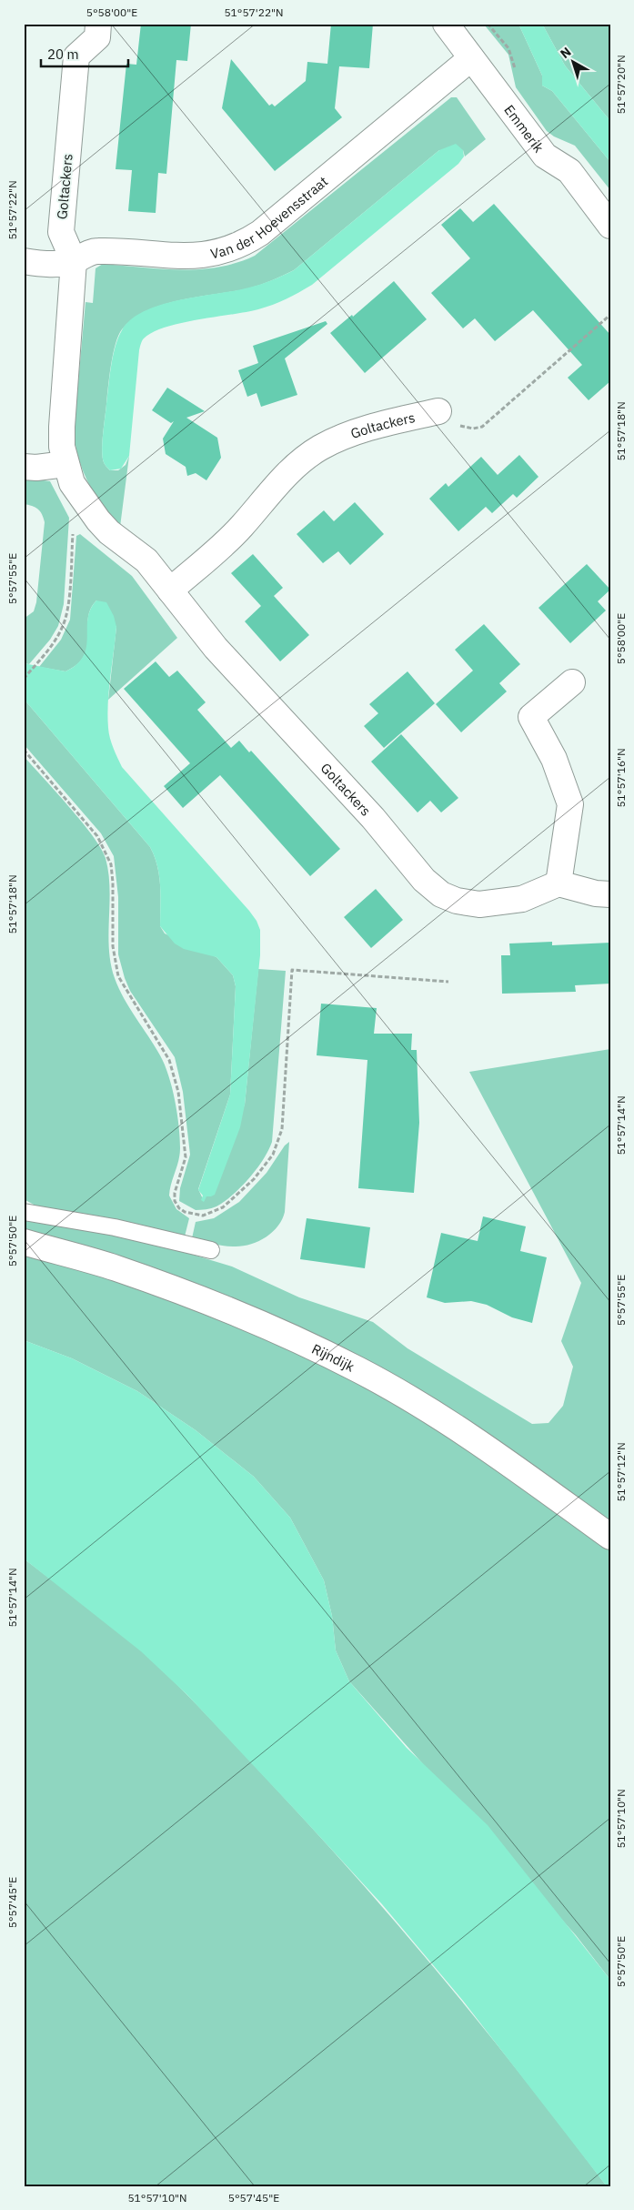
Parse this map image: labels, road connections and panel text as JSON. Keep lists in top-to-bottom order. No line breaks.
{"streets":{"street":["Emmerik","Goltackers","Van der Hoevensstraat","Rijndijk"]},"crossings":[["Emmerik","Van der Hoevensstraat"],["Goltackers","Van der Hoevensstraat"]],"scale_bar":"20 m","north":"top left","coordinates":["5°58'00\"E","51°57'22\"N","51°57'20\"N","51°57'18\"N","5°57'55\"E","51°57'16\"N","51°57'14\"N","5°57'50\"E","51°57'12\"N","51°57'10\"N","5°57'45\"E"]}
